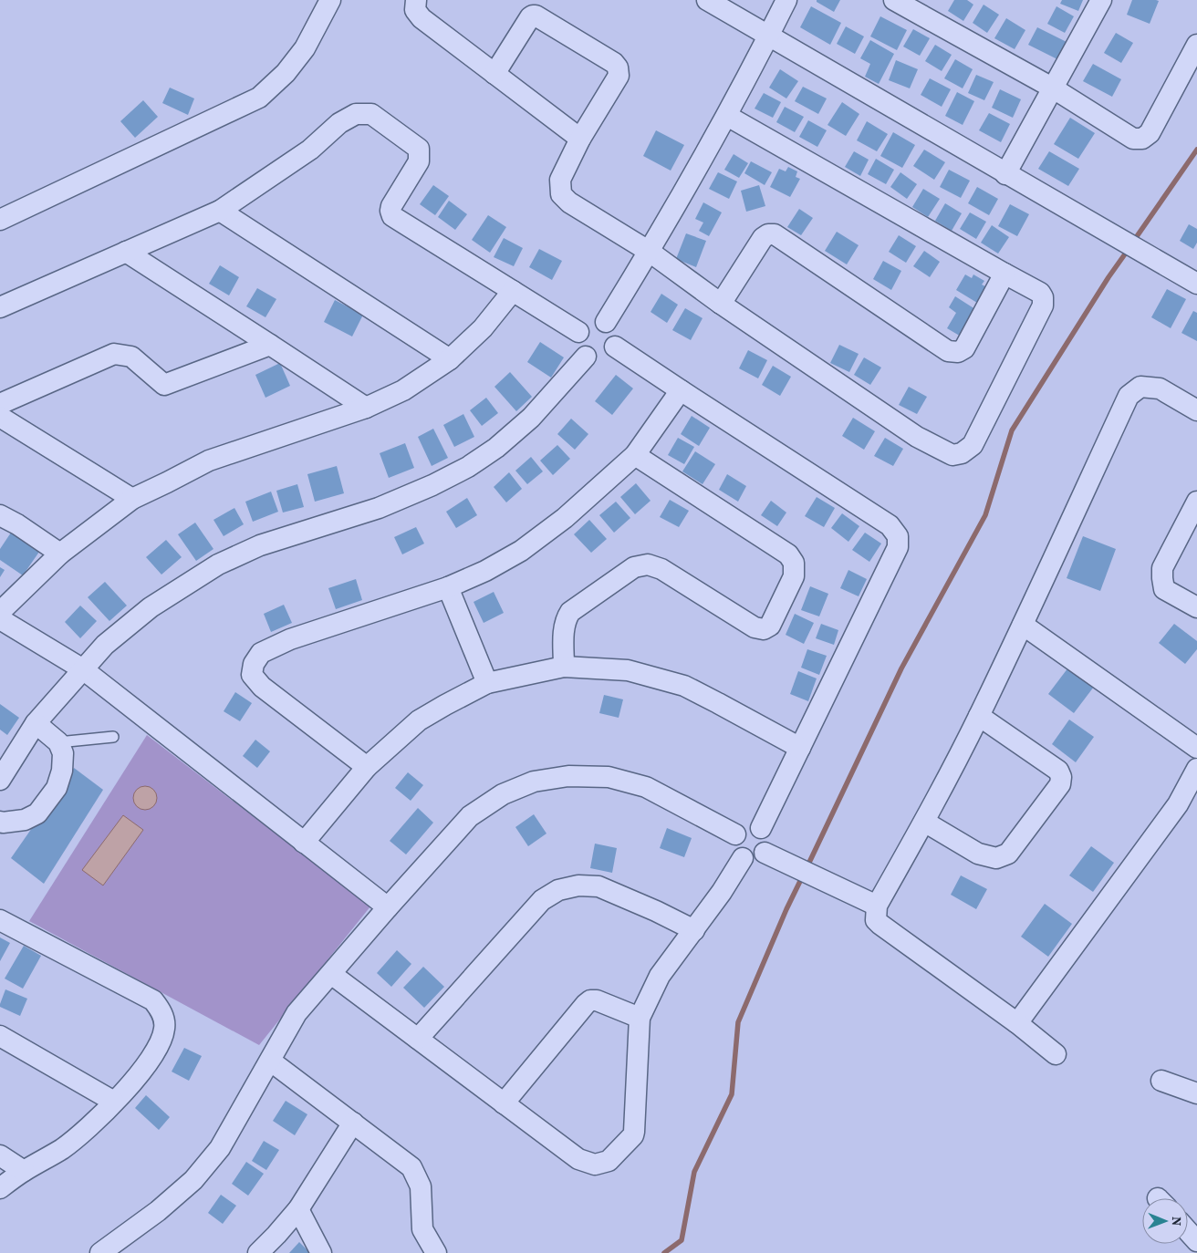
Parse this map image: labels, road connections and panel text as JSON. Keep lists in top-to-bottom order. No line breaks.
{"north":"right"}
